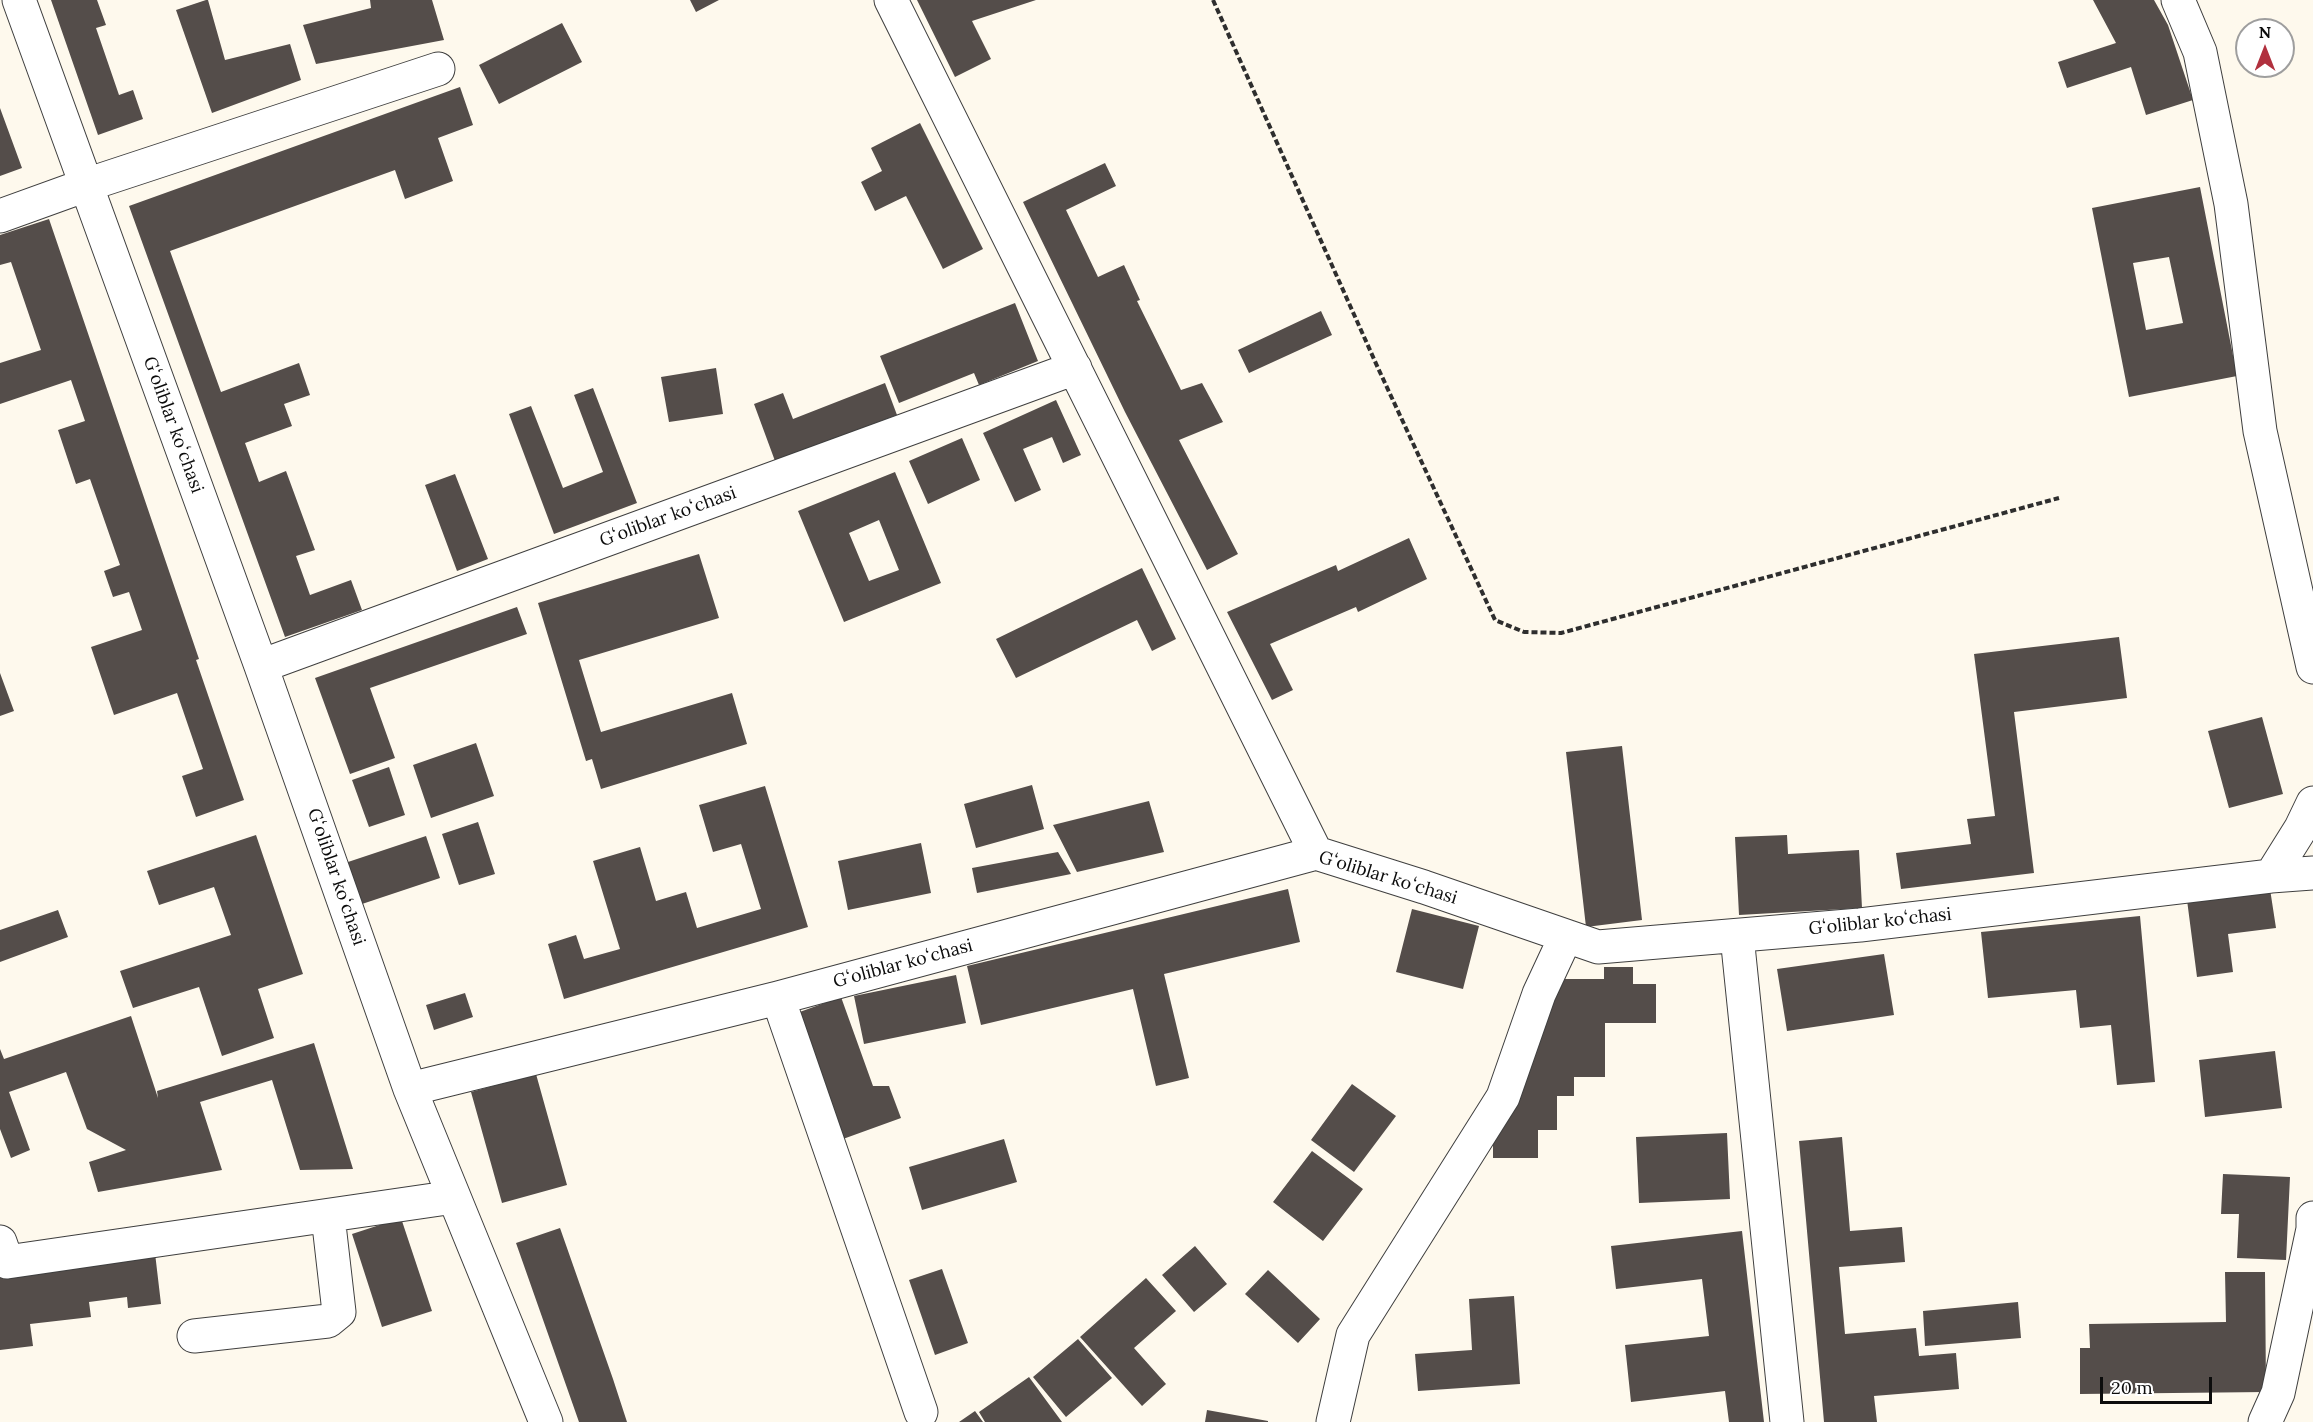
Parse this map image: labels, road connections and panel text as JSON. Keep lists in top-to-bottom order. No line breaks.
{"streets":{"street":["Gʻoliblar koʻchasi"]},"scale_bar":"20 m","north":"top"}
